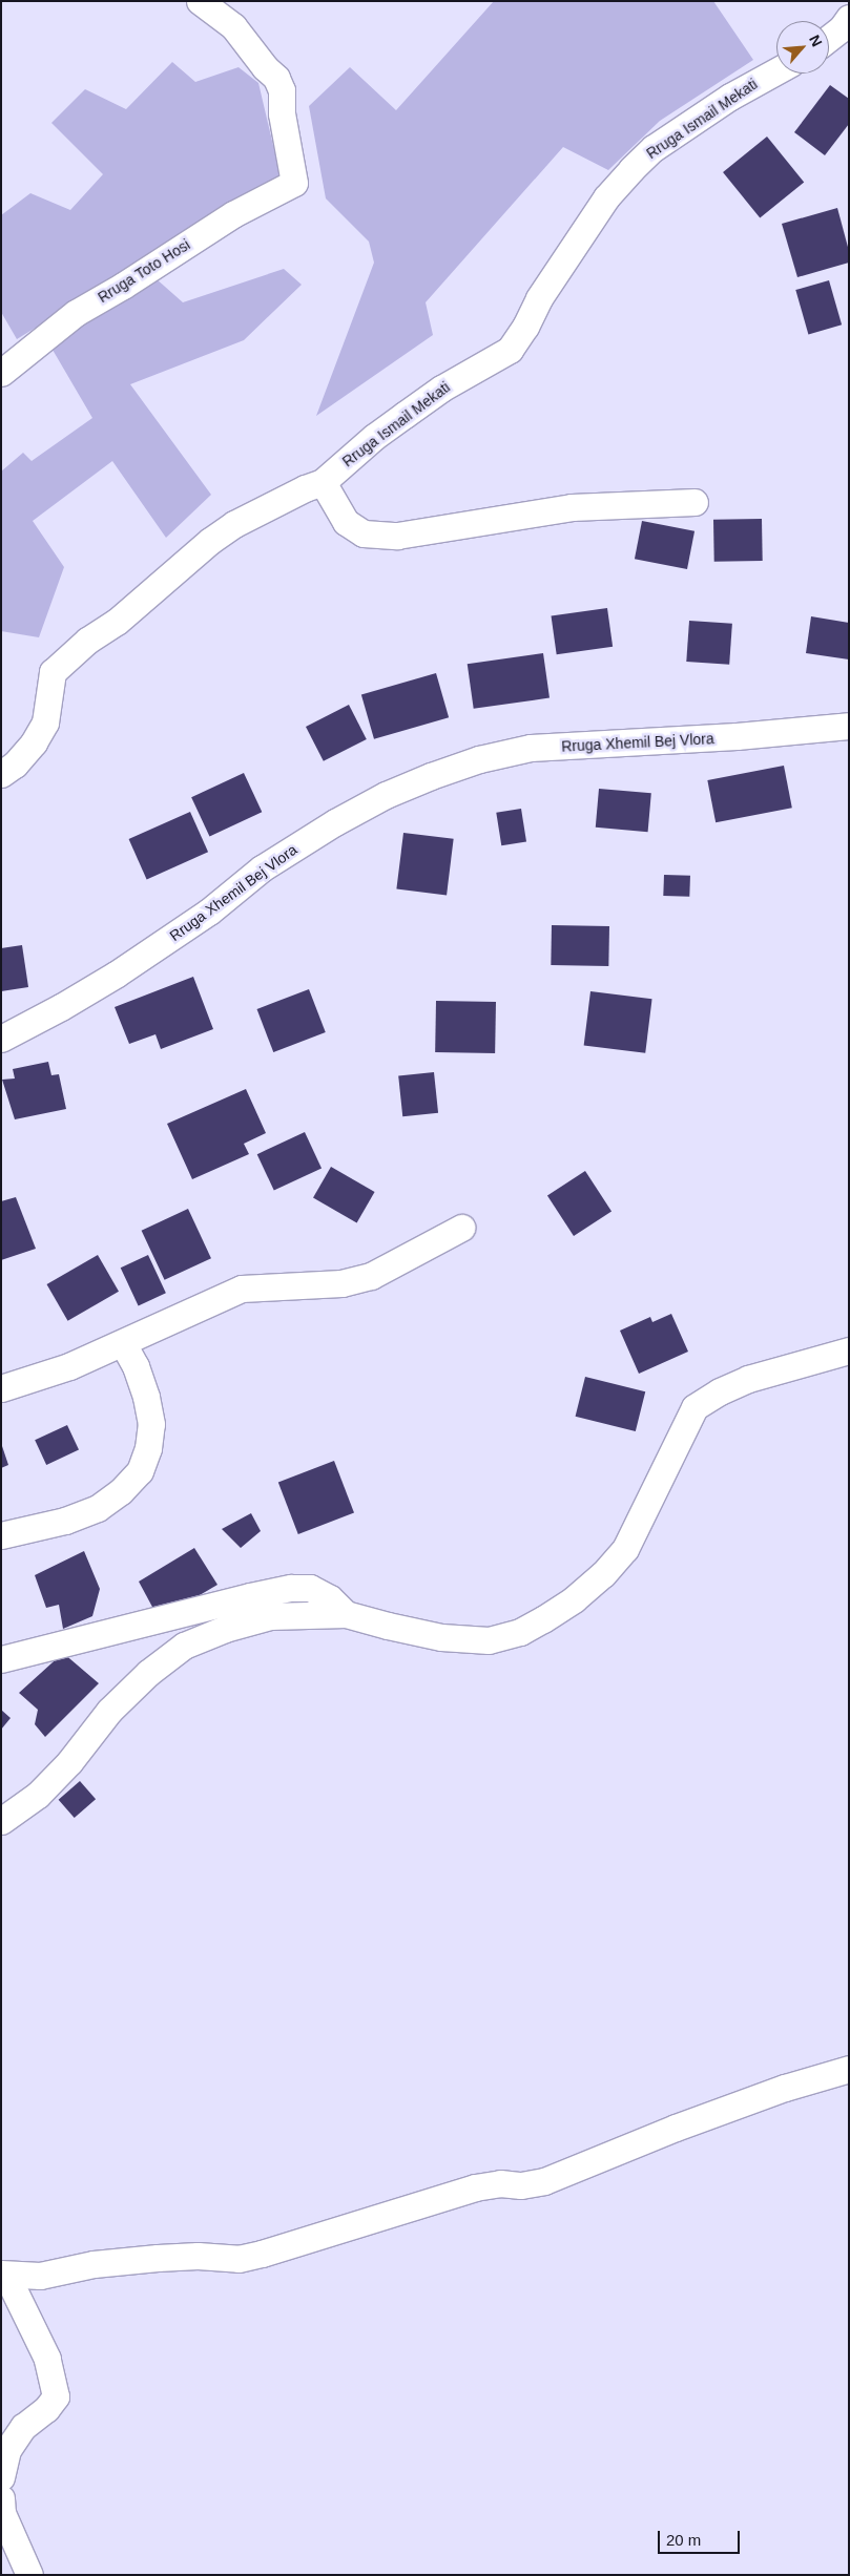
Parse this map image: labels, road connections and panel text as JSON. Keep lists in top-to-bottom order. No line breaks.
{"streets":{"street":["Rruga Ismail Mekati","Rruga Toto Hosi","Rruga Xhemil Bej Vlora"]},"scale_bar":"20 m","north":"top right"}
